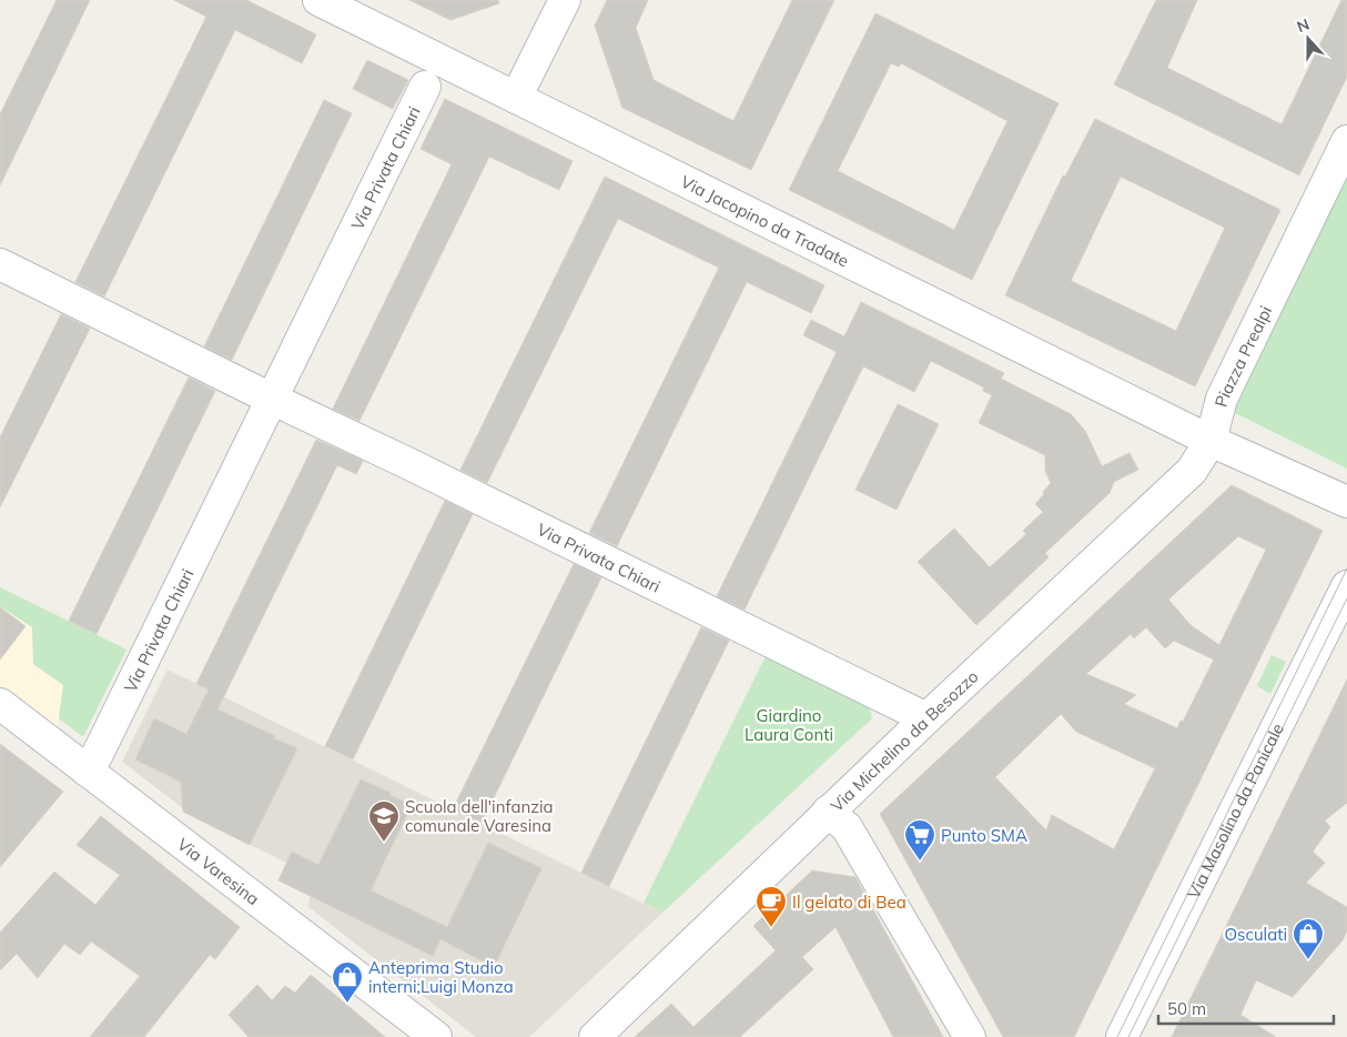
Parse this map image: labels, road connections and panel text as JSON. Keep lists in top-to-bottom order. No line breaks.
{"streets":{"street":["Via Privata Chiari","Via Jacopino da Tradate","Piazza Prealpi","Via Michelino da Besozzo","Via Masolino da Panicale","Via Varesina"]},"crossings":[["Via Privata Chiari","Via Michelino da Besozzo"],["Via Privata Chiari","Via Varesina"],["Via Jacopino da Tradate","Piazza Prealpi"],["Via Jacopino da Tradate","Via Michelino da Besozzo"],["Piazza Prealpi","Via Michelino da Besozzo"]],"parks":["Giardino Laura Conti"],"places":{"school or university":["Scuola dell'infanzia comunale Varesina"],"supermarket":["Punto SMA"],"cafe":["Il gelato di Bea"],"shop":["Osculati","Anteprima Studio interni;Luigi Monza"]},"scale_bar":"50 m","north":"top"}
